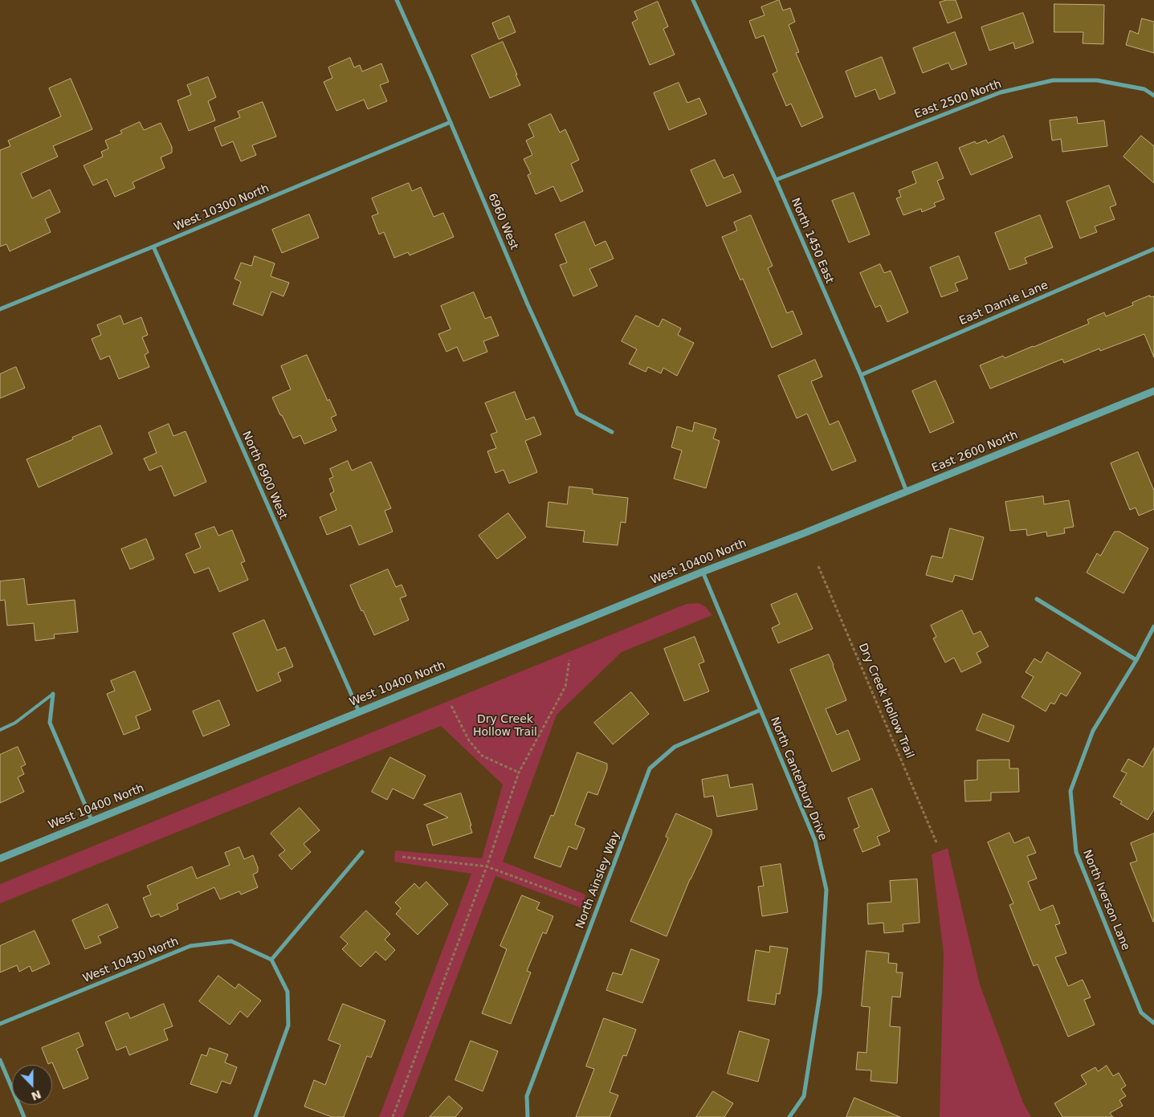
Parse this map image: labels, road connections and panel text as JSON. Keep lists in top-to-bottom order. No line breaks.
{"streets":{"street":["East 2500 North","West 10300 North","6960 West","North 1450 East","East Damie Lane","East 2600 North","North 6900 West","West 10400 North","North Canterbury Drive","North Ainsley Way","North Iverson Lane","West 10430 North"],"path":["Dry Creek Hollow Trail"]},"crossings":[["East 2500 North","North 1450 East"],["West 10300 North","6960 West"],["West 10300 North","North 6900 West"],["North 1450 East","East Damie Lane"],["North 1450 East","East 2600 North"],["East 2600 North","West 10400 North"],["North 6900 West","West 10400 North"],["West 10400 North","North Canterbury Drive"],["North Canterbury Drive","North Ainsley Way"]],"parks":["Dry Creek Hollow Trail"],"north":"bottom"}
